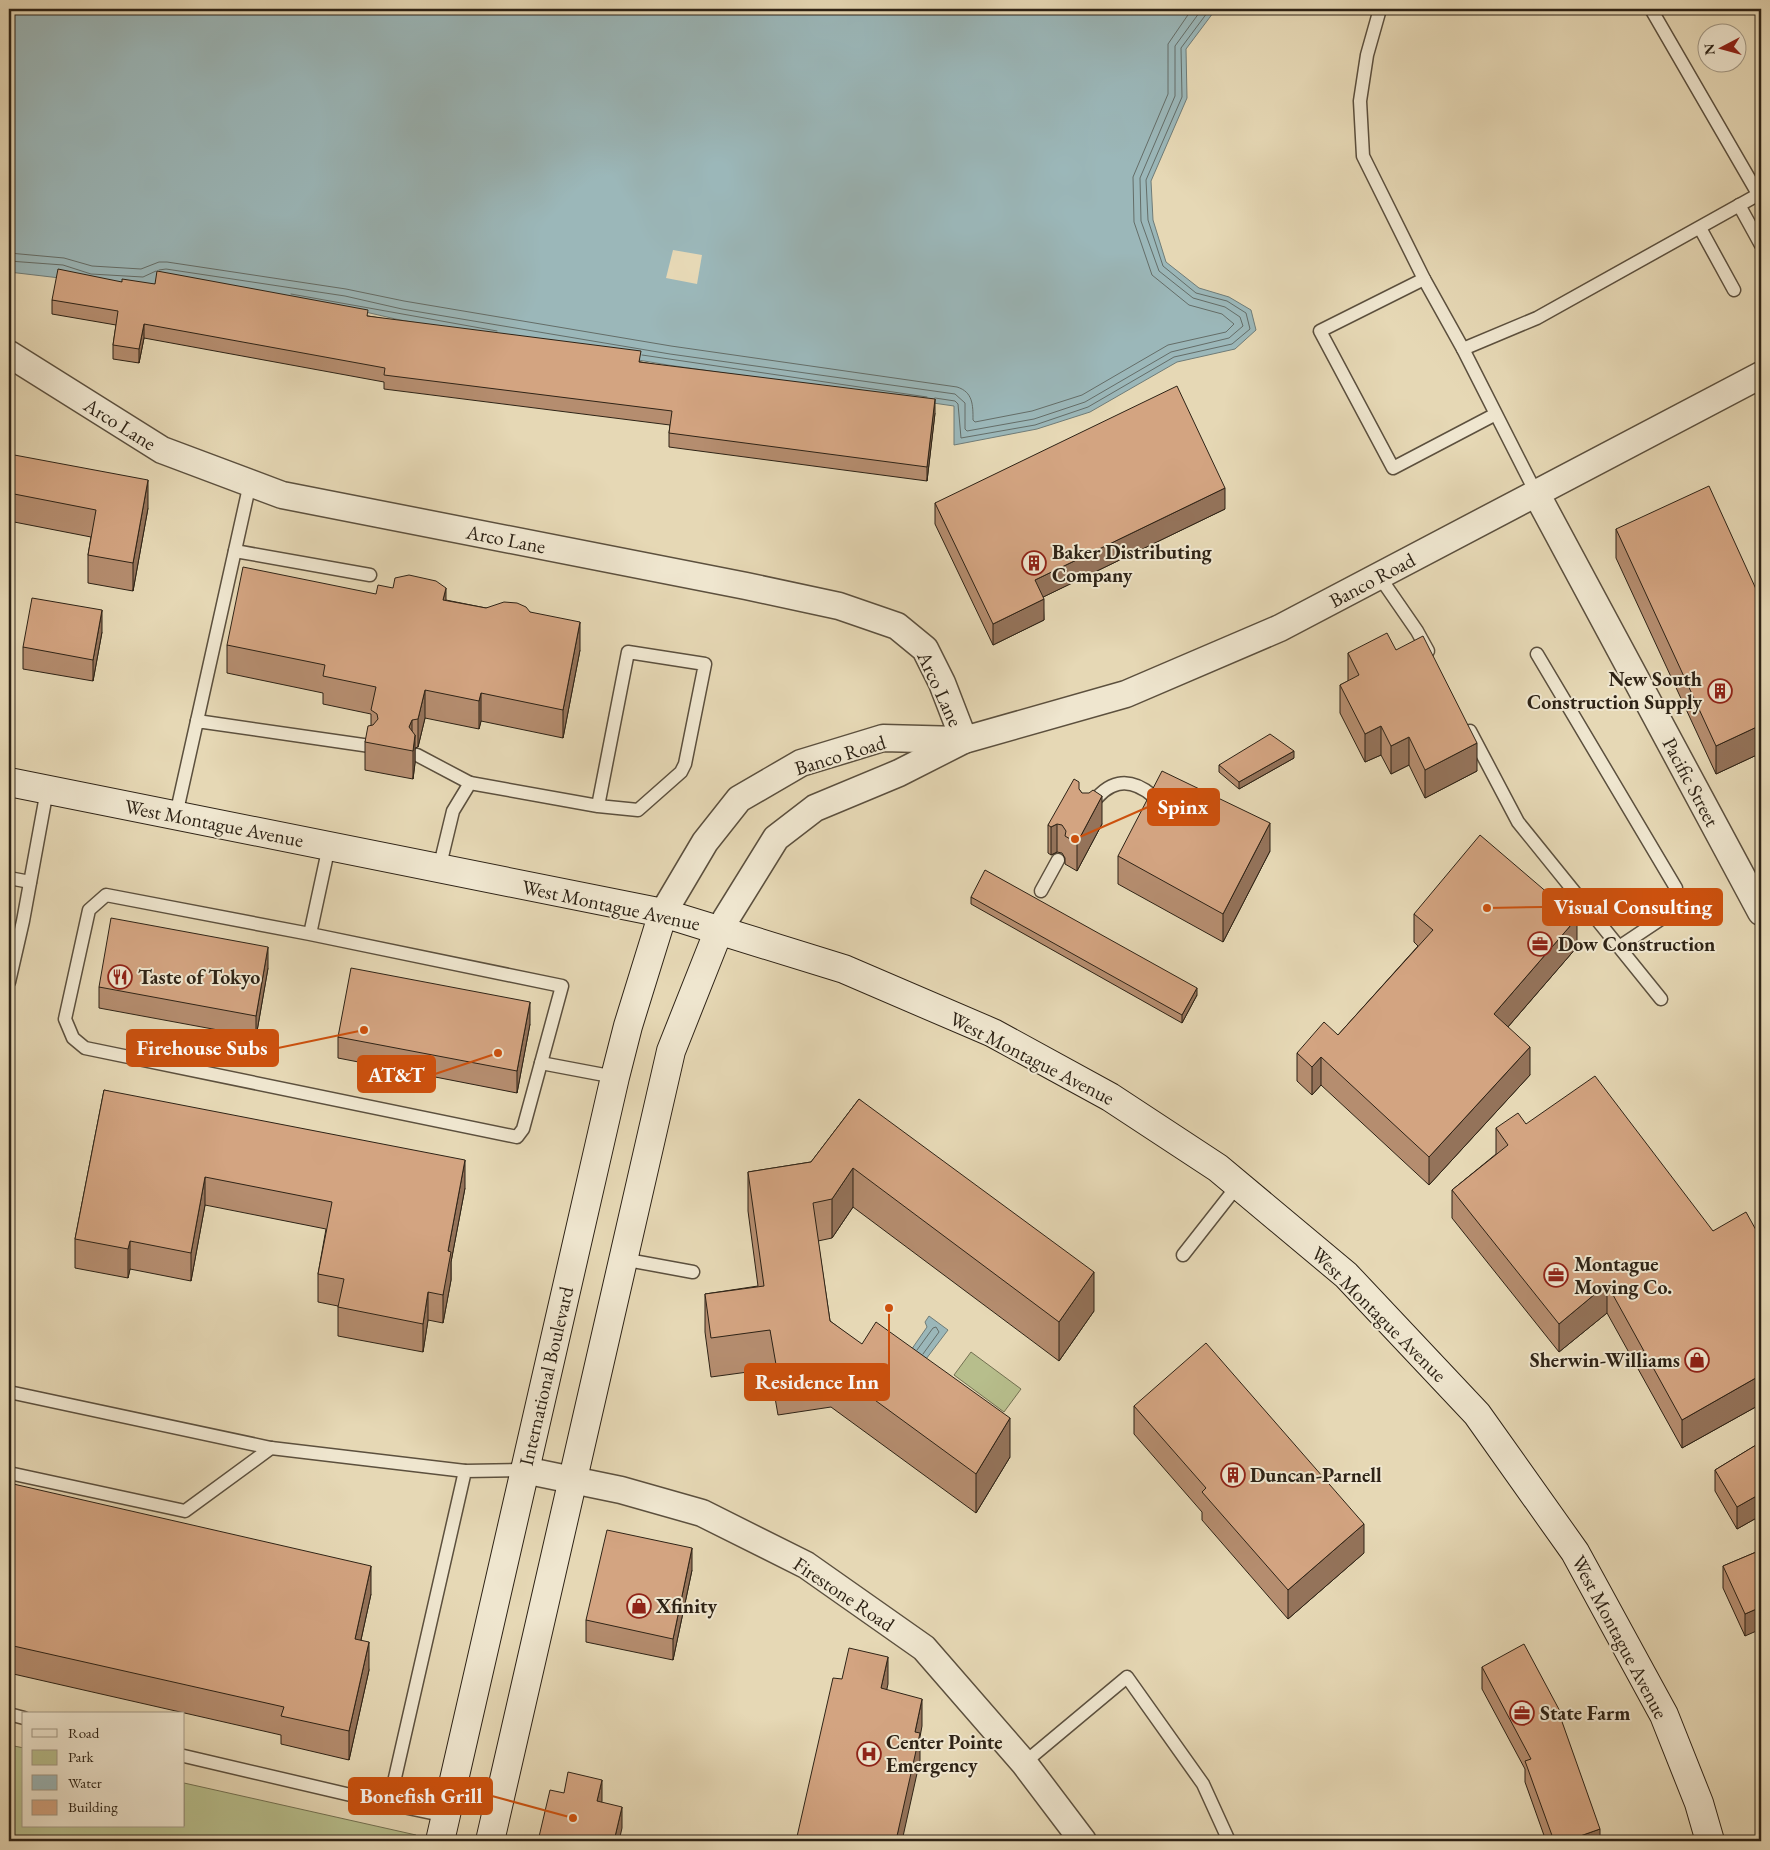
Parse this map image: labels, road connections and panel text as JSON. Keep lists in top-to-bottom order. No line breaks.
{"streets":{"main road":["West Montague Avenue","International Boulevard"],"street":["Arco Lane","Banco Road","Pacific Street","Firestone Road"]},"crossings":[["Arco Lane","Banco Road"],["Banco Road","Pacific Street"],["Banco Road","West Montague Avenue"],["Banco Road","International Boulevard"],["West Montague Avenue","International Boulevard"],["International Boulevard","Firestone Road"]],"places":{"building":["Baker Distributing Company","New South Construction Supply","Duncan-Parnell"],"other":["Spinx","Visual Consulting","Firehouse Subs","AT&T","Residence Inn","Bonefish Grill"],"office":["Dow Construction","Montague Moving Co.","State Farm"],"restaurant":["Taste of Tokyo"],"shop":["Sherwin-Williams","Xfinity"],"hospital":["Center Pointe Emergency"]},"legend":["Road","Park","Water","Building"],"north":"left"}
